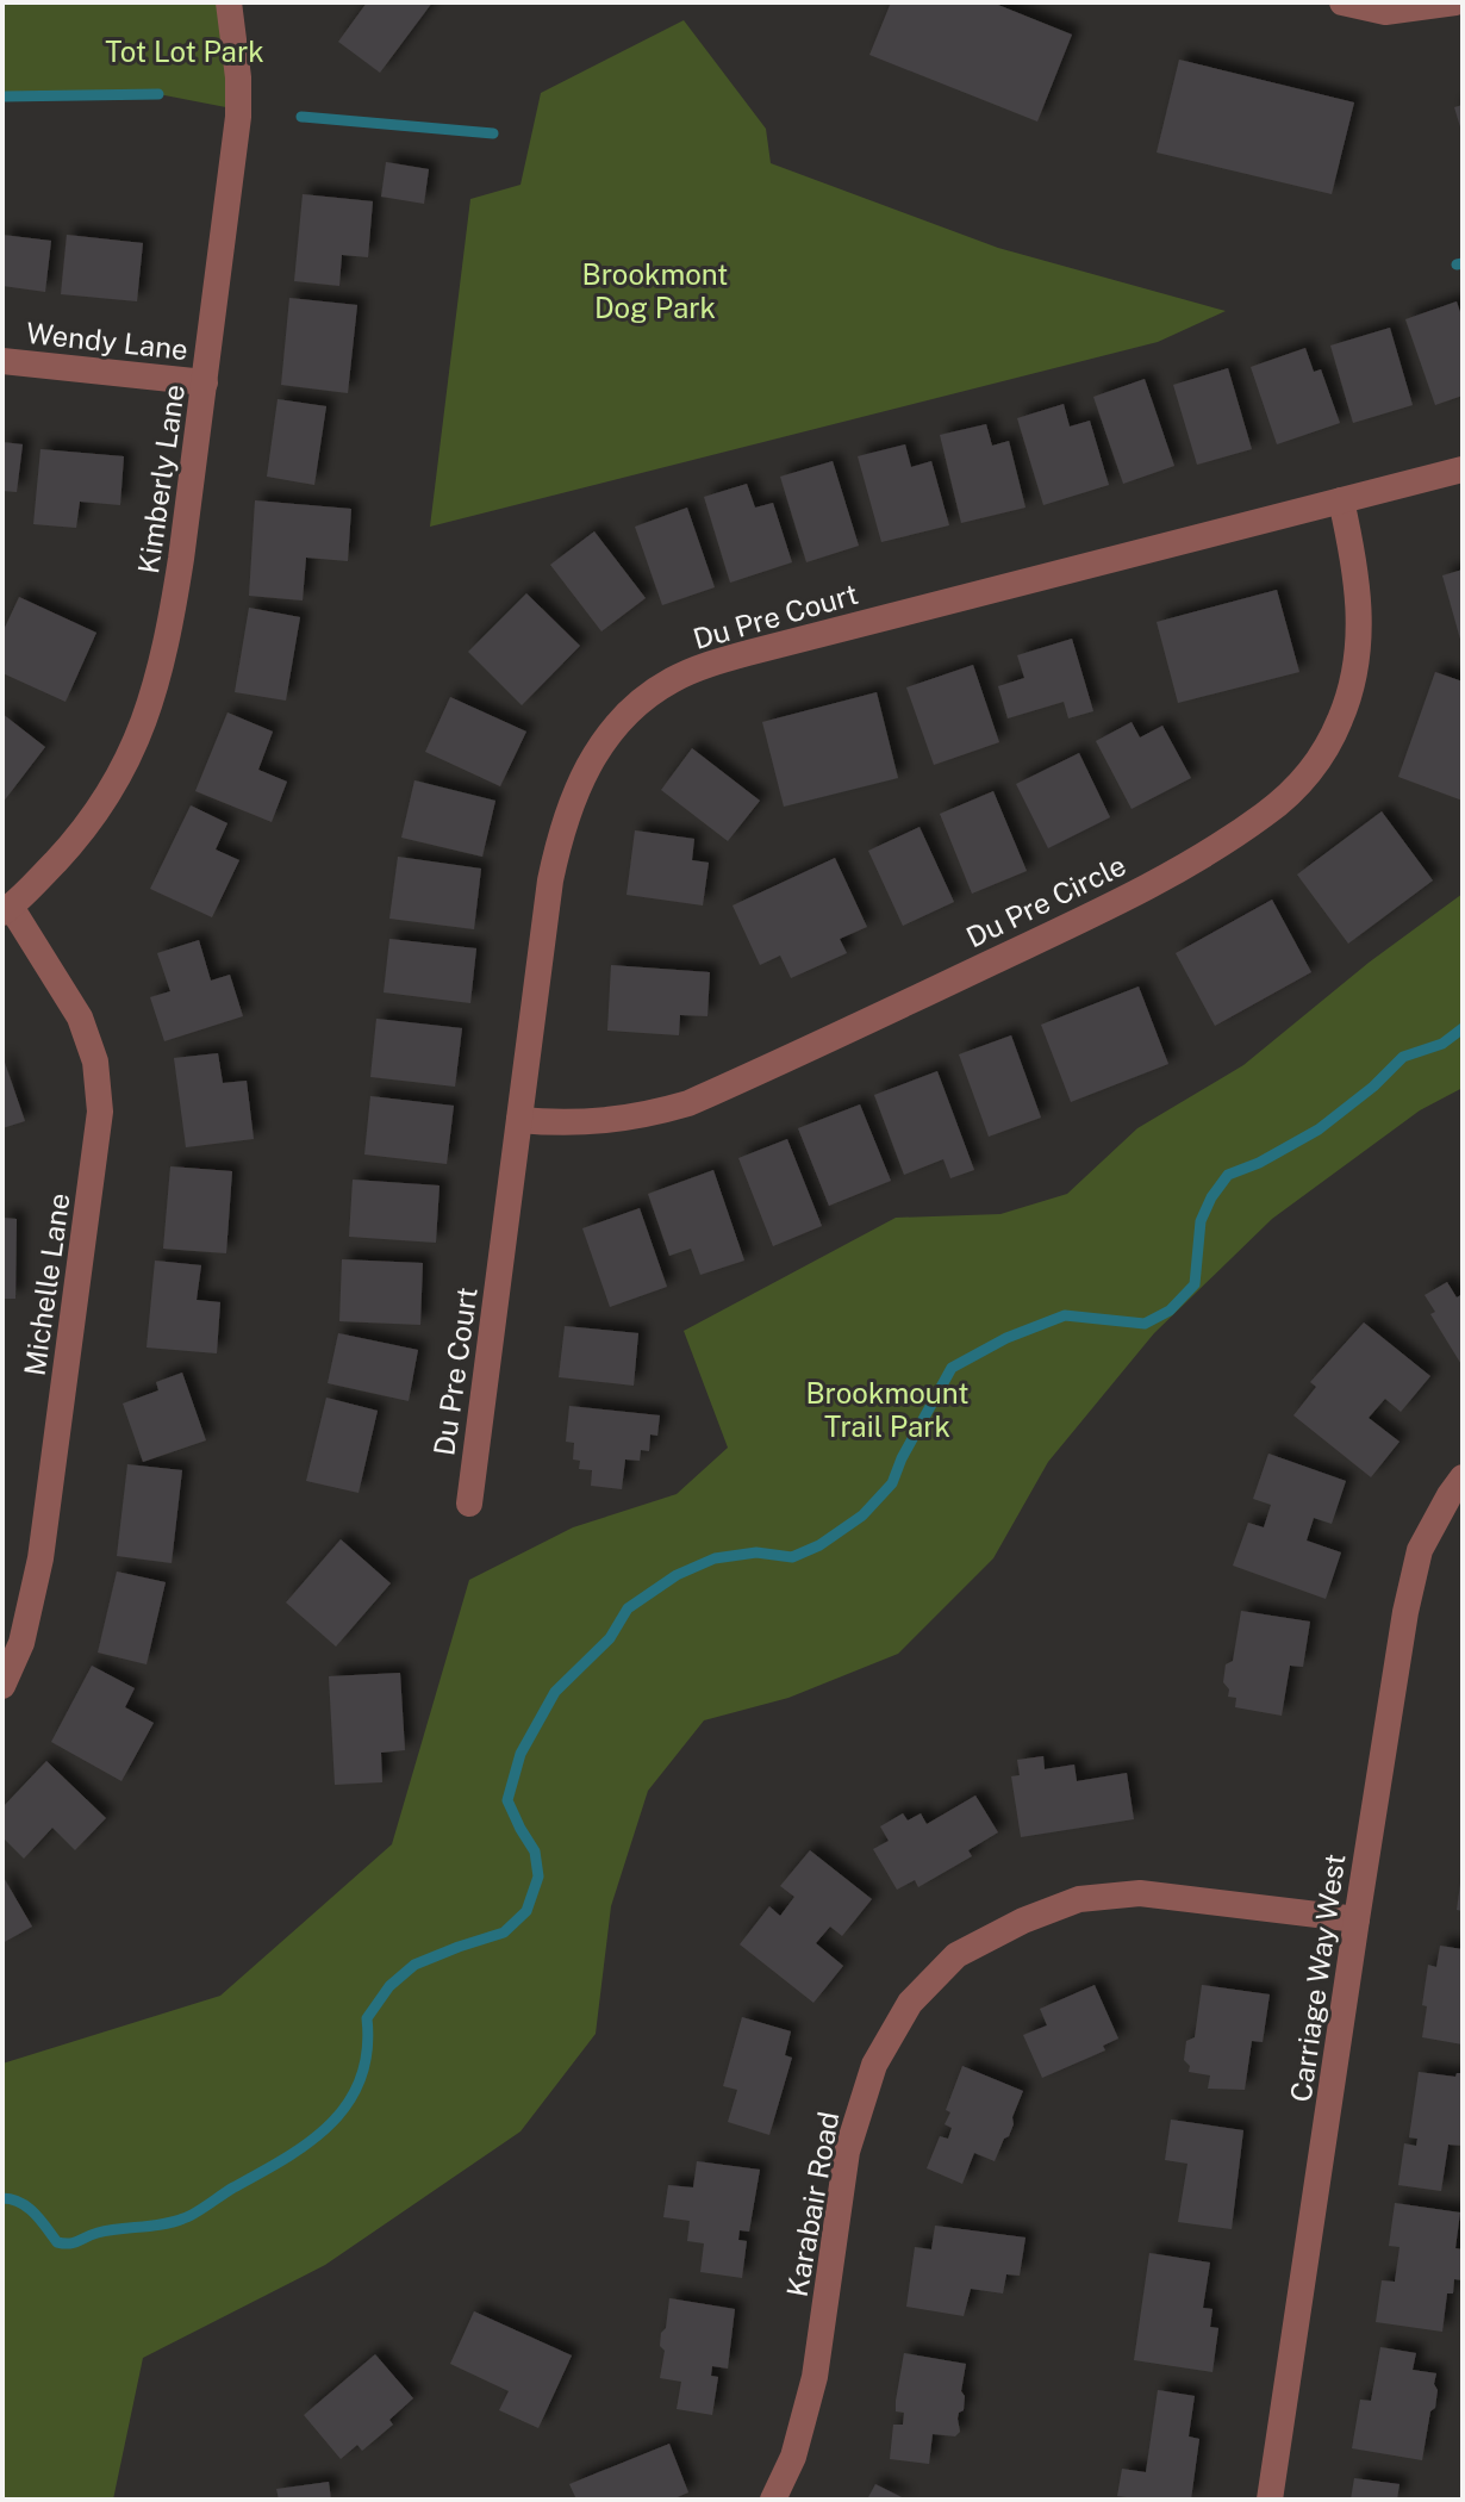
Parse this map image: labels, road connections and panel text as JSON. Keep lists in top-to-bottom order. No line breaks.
{"streets":{"street":["Wendy Lane","Kimberly Lane","Du Pre Court","Du Pre Circle","Michelle Lane","Carriage Way West","Karabair Road"]},"crossings":[["Wendy Lane","Kimberly Lane"],["Kimberly Lane","Michelle Lane"],["Du Pre Court","Du Pre Circle"],["Carriage Way West","Karabair Road"]],"parks":["Tot Lot Park","Brookmont Dog Park","Brookmount Trail Park"]}
